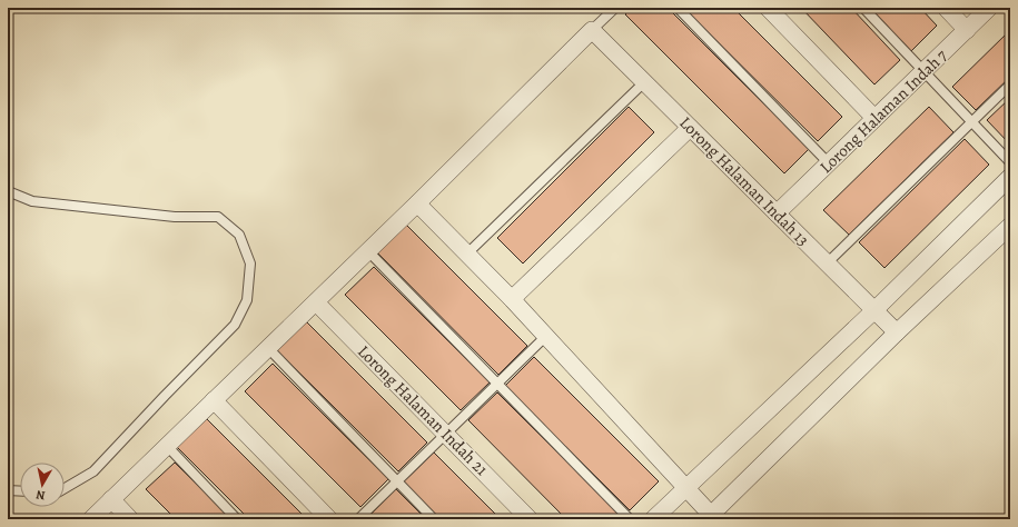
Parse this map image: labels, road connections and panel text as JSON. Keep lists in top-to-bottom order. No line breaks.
{"streets":{"street":["Lorong Halaman Indah 7","Lorong Halaman Indah 13","Lorong Halaman Indah 21"]},"crossings":[["Lorong Halaman Indah 7","Lorong Halaman Indah 13"]],"north":"bottom"}
